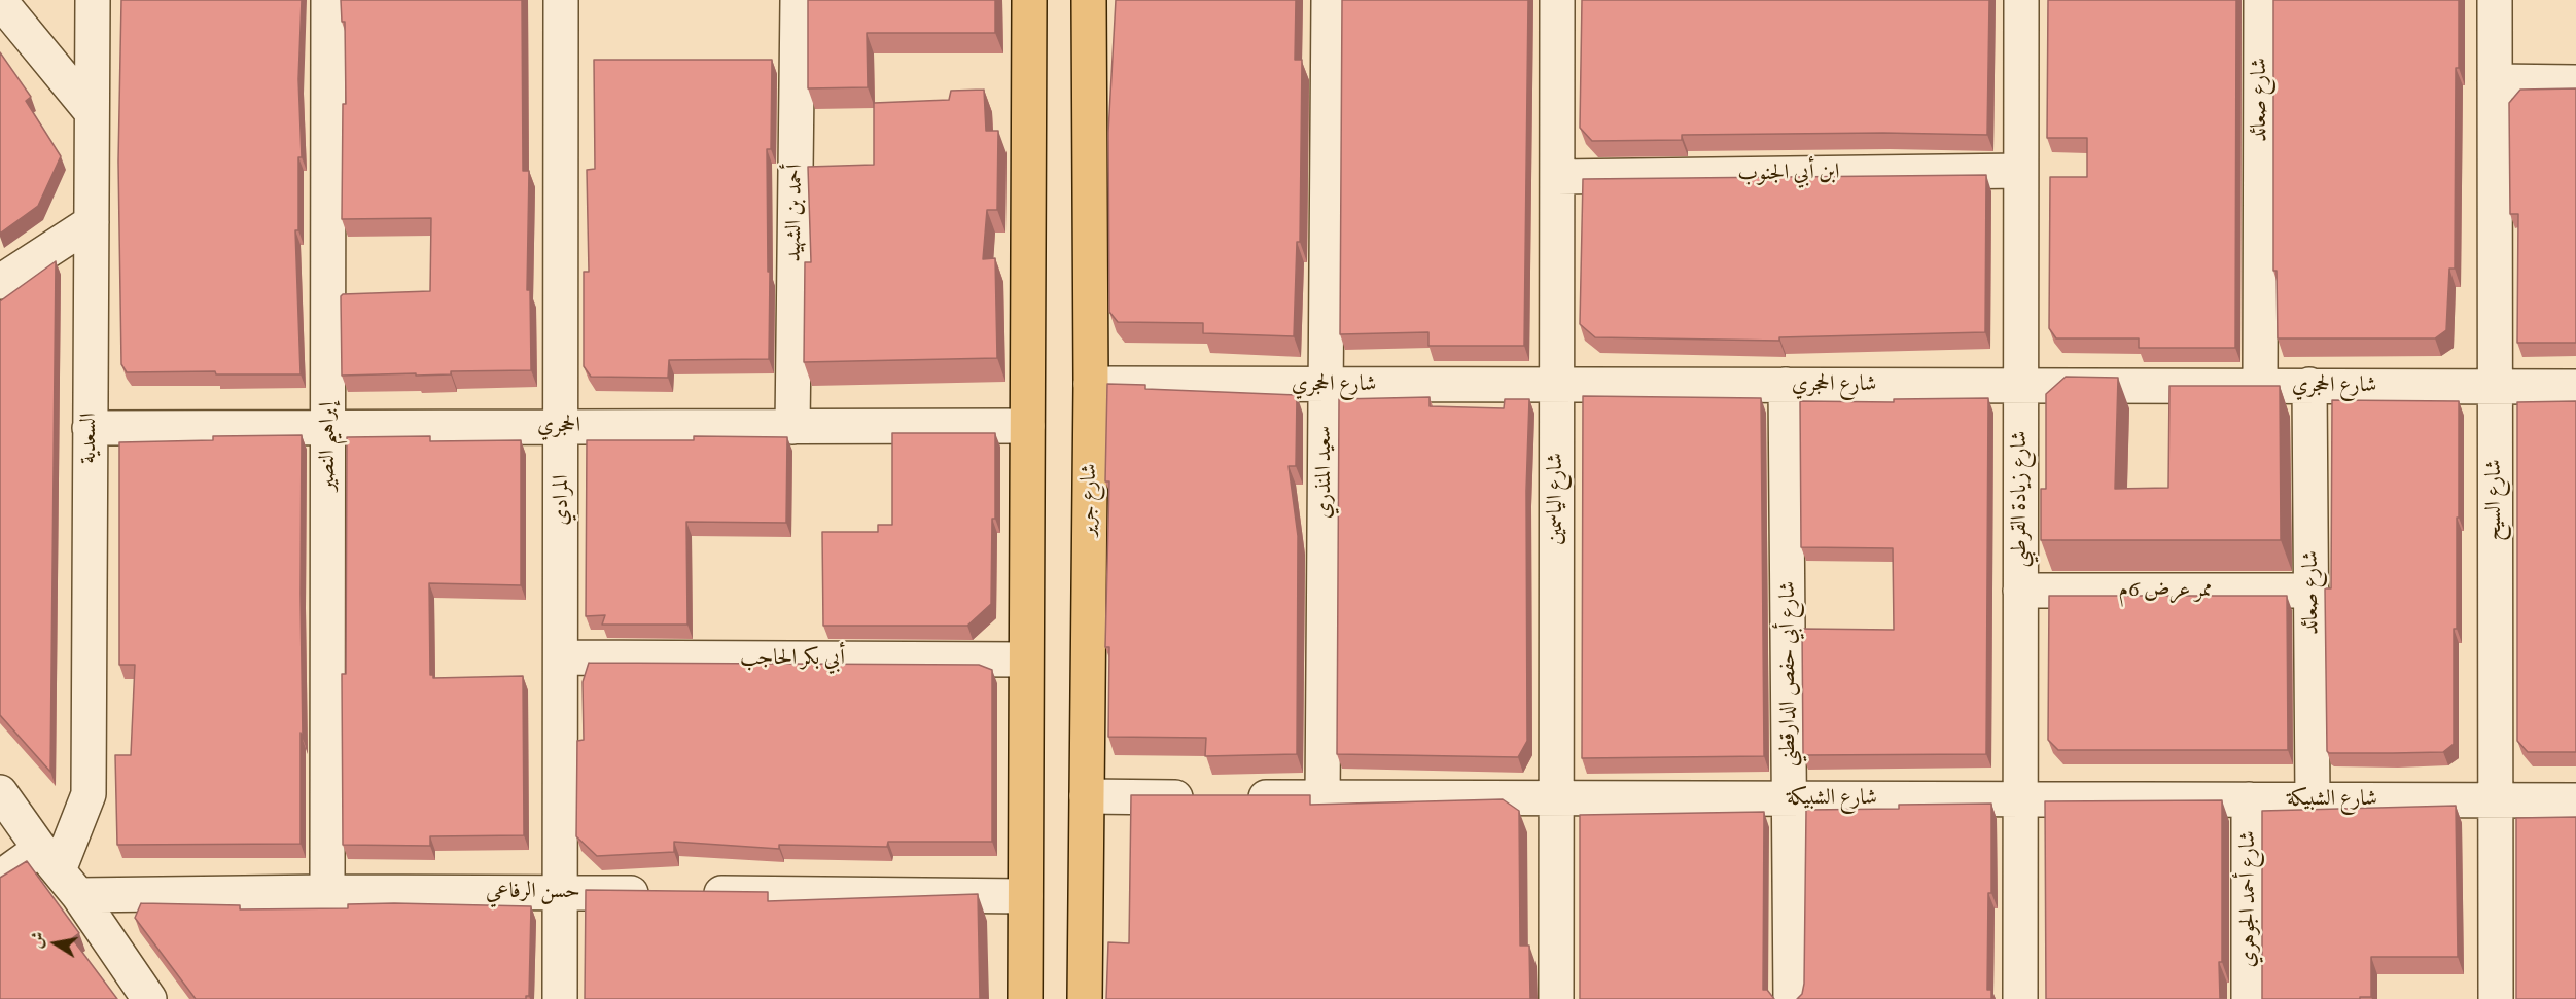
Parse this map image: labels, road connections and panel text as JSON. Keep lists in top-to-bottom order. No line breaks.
{"streets":{"main road":["شارع جرير"],"street":["شارع صعائد","ابن أبي الجنوب","أحمد بن الشهيد","شارع الحجري","الحجري","السعدية","إبراهيم النصير","سعيد المنذري","شارع الياسمين","شارع زيادة القرطبي","المرادي","شارع السيح","ممر عرض 6م","أبي بكر الحاجب","شارع أبي حفص الدارقطني","شارع الشبيكة","حسن الرفاعي","شارع أحمد الجوهري"]},"crossings":[["شارع صعائد","شارع الحجري"],["شارع صعائد","ممر عرض 6م"],["شارع صعائد","شارع الشبيكة"],["ابن أبي الجنوب","شارع الياسمين"],["ابن أبي الجنوب","شارع زيادة القرطبي"],["أحمد بن الشهيد","الحجري"],["شارع الحجري","سعيد المنذري"],["شارع الحجري","شارع الياسمين"],["شارع الحجري","شارع زيادة القرطبي"],["شارع الحجري","شارع جرير"],["شارع الحجري","شارع السيح"],["شارع الحجري","شارع أبي حفص الدارقطني"],["الحجري","السعدية"],["الحجري","إبراهيم النصير"],["الحجري","المرادي"],["السعدية","حسن الرفاعي"],["إبراهيم النصير","حسن الرفاعي"],["سعيد المنذري","شارع الشبيكة"],["شارع الياسمين","شارع الشبيكة"],["شارع زيادة القرطبي","ممر عرض 6م"],["شارع زيادة القرطبي","شارع الشبيكة"],["المرادي","أبي بكر الحاجب"],["المرادي","حسن الرفاعي"],["شارع السيح","شارع الشبيكة"],["شارع أبي حفص الدارقطني","شارع الشبيكة"],["شارع الشبيكة","شارع أحمد الجوهري"]],"north":"left"}
